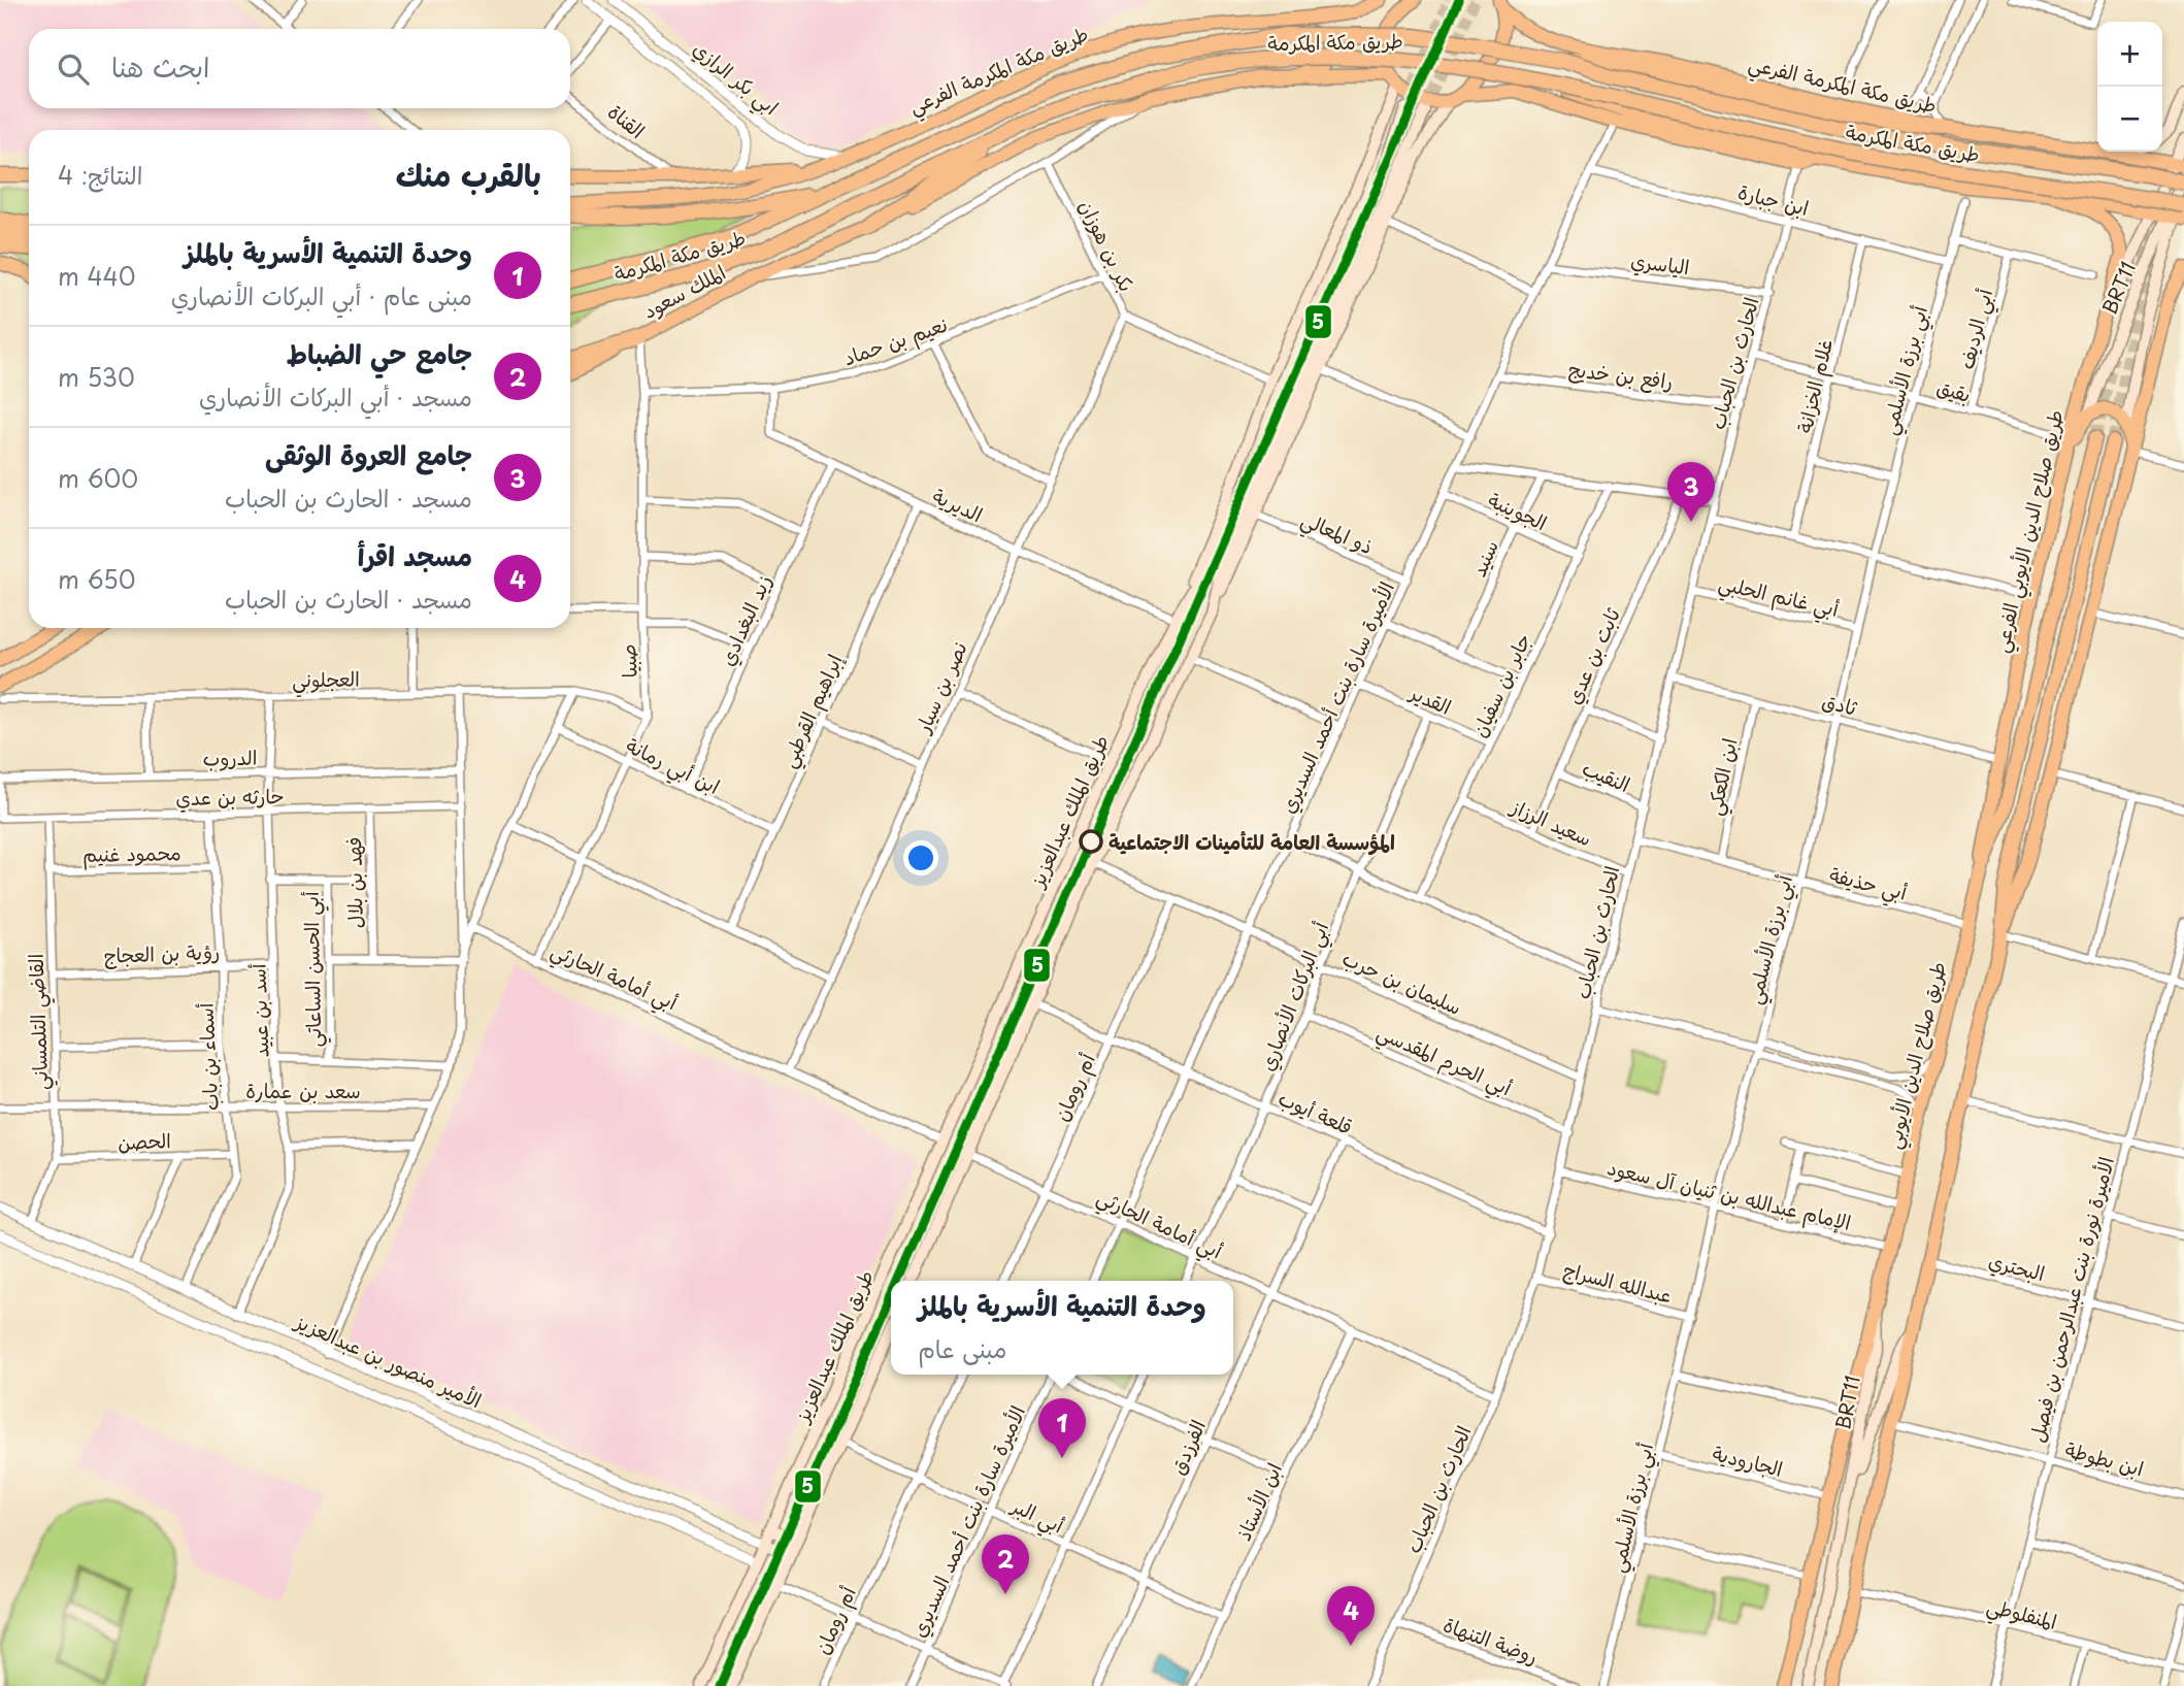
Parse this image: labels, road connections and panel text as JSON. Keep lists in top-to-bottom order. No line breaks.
{"streets":{"highway":["طريق مكة المكرمة"],"main road":["طريق مكة المكرمة الفرعي","BRT11","الملك سعود","طريق صلاح الدين الأيوبي الفرعي","طريق الملك عبدالعزيز","طريق صلاح الدين الأيوبي"],"street":["ابي بكر الرازي","القناة","ابن جبارة","بكر بن هوزان","الياسري","أبي الرديف","نعيم بن حماد","الحارث بن الحباب","أبي برزة الأسلمي","رافع بن خديج","غلام الخزانة","بقيق","الديرية","الجوينبة","ذو المعالي","سنيد","أبي غانم الحلبي","زيد البغدادي","ثابت بن عدي","صبيا","العجلوني","جابر بن سفيان","نصر بن سيار","الأميرة سارة بنت أحمد السديري","القدير","ثادق","إبراهيم القرطبي","الدروب","ابن أبي رمانة","النقيب","ابن الكعكي","حارثه بن عدي","سعيد الرزاز","محمود غنيم","فهد بن بلال","أبي حذيفة","رؤية بن العجاج","أبي الحسن الساعاتي","أبي أمامة الحارثي","سليمان بن حرب","أبي البركات الأنصاري","أسد بن عبيد","القاضي التلمساني","أسماء بن باب","أبي الحرم المقدسي","أم رومان","سعد بن عمارة","قلعة أيوب","الحصن","الإمام عبدالله بن ثنيان آل سعود","البحتري","عبدالله السراج","الأميرة نورة بنت عبدالرحمن بن فيصل","الأمير منصور بن عبدالعزيز","الفرزدق","ابن بطوطة","الجارودية","ابن الأستاذ","أبي البر","المنفلوطي","روضة التنهاة"]},"crossings":[["طريق مكة المكرمة","BRT11"],["طريق مكة المكرمة","طريق صلاح الدين الأيوبي الفرعي"],["طريق مكة المكرمة الفرعي","ابي بكر الرازي"],["طريق مكة المكرمة الفرعي","طريق صلاح الدين الأيوبي الفرعي"],["ابن جبارة","الحارث بن الحباب"],["ابن جبارة","أبي برزة الأسلمي"],["ابن جبارة","غلام الخزانة"],["ابن جبارة","الأميرة سارة بنت أحمد السديري"],["بكر بن هوزان","نعيم بن حماد"],["بكر بن هوزان","نصر بن سيار"],["الياسري","الحارث بن الحباب"],["الياسري","الأميرة سارة بنت أحمد السديري"],["BRT11","طريق صلاح الدين الأيوبي الفرعي"],["BRT11","طريق صلاح الدين الأيوبي"],["الملك سعود","صبيا"],["أبي الرديف","بقيق"],["نعيم بن حماد","الديرية"],["نعيم بن حماد","صبيا"],["الحارث بن الحباب","رافع بن خديج"],["الحارث بن الحباب","بقيق"],["الحارث بن الحباب","أبي غانم الحلبي"],["الحارث بن الحباب","ثادق"],["الحارث بن الحباب","النقيب"],["الحارث بن الحباب","سعيد الرزاز"],["الحارث بن الحباب","أبي حذيفة"],["الحارث بن الحباب","أبي أمامة الحارثي"],["الحارث بن الحباب","سليمان بن حرب"],["الحارث بن الحباب","أبي الحرم المقدسي"],["الحارث بن الحباب","قلعة أيوب"],["الحارث بن الحباب","الإمام عبدالله بن ثنيان آل سعود"],["الحارث بن الحباب","عبدالله السراج"],["الحارث بن الحباب","روضة التنهاة"],["أبي برزة الأسلمي","بقيق"],["أبي برزة الأسلمي","أبي غانم الحلبي"],["أبي برزة الأسلمي","ثادق"],["أبي برزة الأسلمي","أبي حذيفة"],["أبي برزة الأسلمي","الإمام عبدالله بن ثنيان آل سعود"],["أبي برزة الأسلمي","عبدالله السراج"],["أبي برزة الأسلمي","الجارودية"],["رافع بن خديج","الأميرة سارة بنت أحمد السديري"],["غلام الخزانة","بقيق"],["الديرية","زيد البغدادي"],["الديرية","نصر بن سيار"],["الديرية","إبراهيم القرطبي"],["الديرية","طريق الملك عبدالعزيز"],["الجوينبة","سنيد"],["الجوينبة","جابر بن سفيان"],["الجوينبة","الأميرة سارة بنت أحمد السديري"],["طريق صلاح الدين الأيوبي الفرعي","ثادق"],["طريق صلاح الدين الأيوبي الفرعي","طريق صلاح الدين الأيوبي"],["ذو المعالي","الأميرة سارة بنت أحمد السديري"],["زيد البغدادي","ابن أبي رمانة"],["ثابت بن عدي","النقيب"],["ثابت بن عدي","سعيد الرزاز"],["صبيا","العجلوني"],["صبيا","ابن أبي رمانة"],["صبيا","أبي أمامة الحارثي"],["العجلوني","أسد بن عبيد"],["جابر بن سفيان","القدير"],["جابر بن سفيان","سعيد الرزاز"],["نصر بن سيار","أبي أمامة الحارثي"],["الأميرة سارة بنت أحمد السديري","القدير"],["الأميرة سارة بنت أحمد السديري","أبي أمامة الحارثي"],["الأميرة سارة بنت أحمد السديري","سليمان بن حرب"],["الأميرة سارة بنت أحمد السديري","قلعة أيوب"],["الأميرة سارة بنت أحمد السديري","أبي البر"],["القدير","أبي البركات الأنصاري"],["ثادق","ابن الكعكي"],["إبراهيم القرطبي","ابن أبي رمانة"],["الدروب","أسد بن عبيد"],["ابن الكعكي","أبي حذيفة"],["حارثه بن عدي","فهد بن بلال"],["حارثه بن عدي","أسد بن عبيد"],["حارثه بن عدي","القاضي التلمساني"],["حارثه بن عدي","أسماء بن باب"],["طريق الملك عبدالعزيز","أبي أمامة الحارثي"],["طريق الملك عبدالعزيز","الأمير منصور بن عبدالعزيز"],["محمود غنيم","القاضي التلمساني"],["محمود غنيم","أسماء بن باب"],["أبي حذيفة","طريق صلاح الدين الأيوبي"],["رؤية بن العجاج","أسد بن عبيد"],["رؤية بن العجاج","القاضي التلمساني"],["رؤية بن العجاج","أسماء بن باب"],["أبي أمامة الحارثي","أبي البركات الأنصاري"],["أبي أمامة الحارثي","أم رومان"],["أبي أمامة الحارثي","الفرزدق"],["أبي أمامة الحارثي","ابن الأستاذ"],["سليمان بن حرب","أبي البركات الأنصاري"],["سليمان بن حرب","أم رومان"],["أبي البركات الأنصاري","أبي الحرم المقدسي"],["أبي البركات الأنصاري","قلعة أيوب"],["أسد بن عبيد","سعد بن عمارة"],["أسد بن عبيد","الأمير منصور بن عبدالعزيز"],["القاضي التلمساني","سعد بن عمارة"],["القاضي التلمساني","الحصن"],["القاضي التلمساني","الأمير منصور بن عبدالعزيز"],["طريق صلاح الدين الأيوبي","الإمام عبدالله بن ثنيان آل سعود"],["طريق صلاح الدين الأيوبي","الجارودية"],["أسماء بن باب","سعد بن عمارة"],["أسماء بن باب","الحصن"],["أسماء بن باب","الأمير منصور بن عبدالعزيز"],["أم رومان","قلعة أيوب"],["أم رومان","أبي البر"],["قلعة أيوب","الفرزدق"],["البحتري","الأميرة نورة بنت عبدالرحمن بن فيصل"],["الأميرة نورة بنت عبدالرحمن بن فيصل","ابن بطوطة"],["الأميرة نورة بنت عبدالرحمن بن فيصل","المنفلوطي"],["الفرزدق","أبي البر"],["ابن الأستاذ","أبي البر"]],"places":["المؤسسة العامة للتأمينات الاجتماعية"],"lines":["transit line 5"],"page":{"map_buttons":["+","−"],"search":"ابحث هنا","heading":["بالقرب منك","النتائج: 4"],"list":[{"mark":"1","name":"وحدة التنمية الأسرية بالملز","note":"مبنى عام · أبي البركات الأنصاري","value":"440 m"},{"mark":"2","name":"جامع حي الضباط","note":"مسجد · أبي البركات الأنصاري","value":"530 m"},{"mark":"3","name":"جامع العروة الوثقى","note":"مسجد · الحارث بن الحباب","value":"600 m"},{"mark":"4","name":"مسجد اقرأ","note":"مسجد · الحارث بن الحباب","value":"650 m"}],"pins":["3","1","2","4"],"popup":["وحدة التنمية الأسرية بالملز","مبنى عام"]}}
